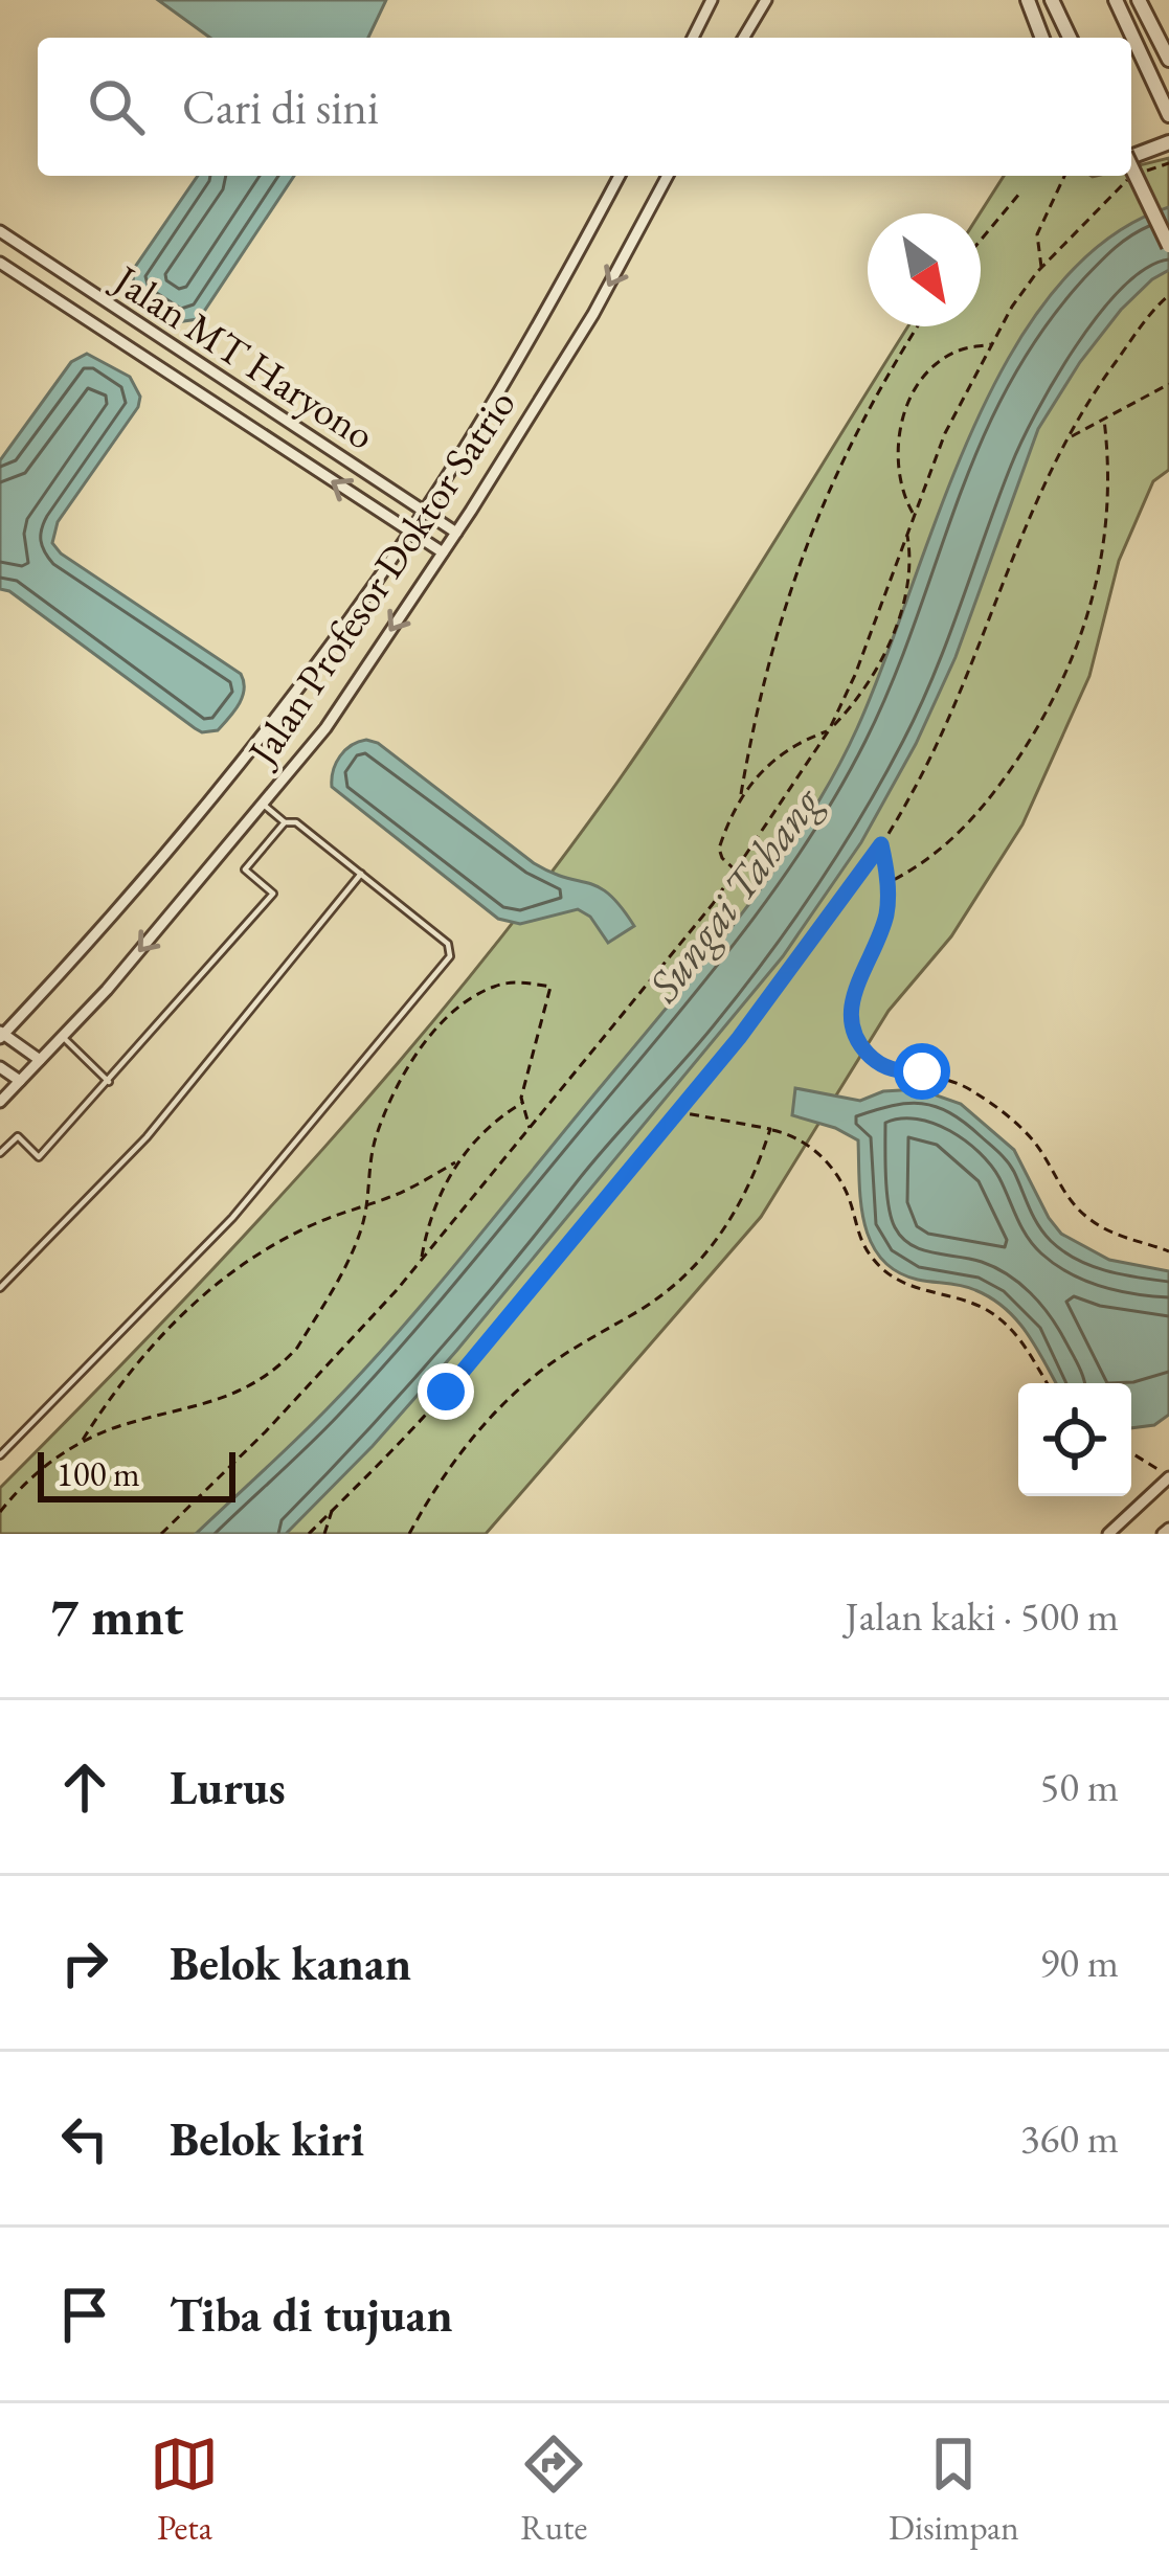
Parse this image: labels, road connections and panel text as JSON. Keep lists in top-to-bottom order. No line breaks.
{"streets":{"street":["Jalan MT Haryono","Jalan Profesor Doktor Satrio"]},"crossings":[["Jalan MT Haryono","Jalan Profesor Doktor Satrio"]],"water":["Sungai Tahang"],"scale_bar":"100 m","north":"bottom right","page":{"search":"Cari di sini","scale":"100 m","heading":["7 mnt","Jalan kaki · 500 m"],"list":[["Lurus","50 m"],["Belok kanan","90 m"],["Belok kiri","360 m"],"Tiba di tujuan"],"nav":["Peta","Rute","Disimpan"]}}
